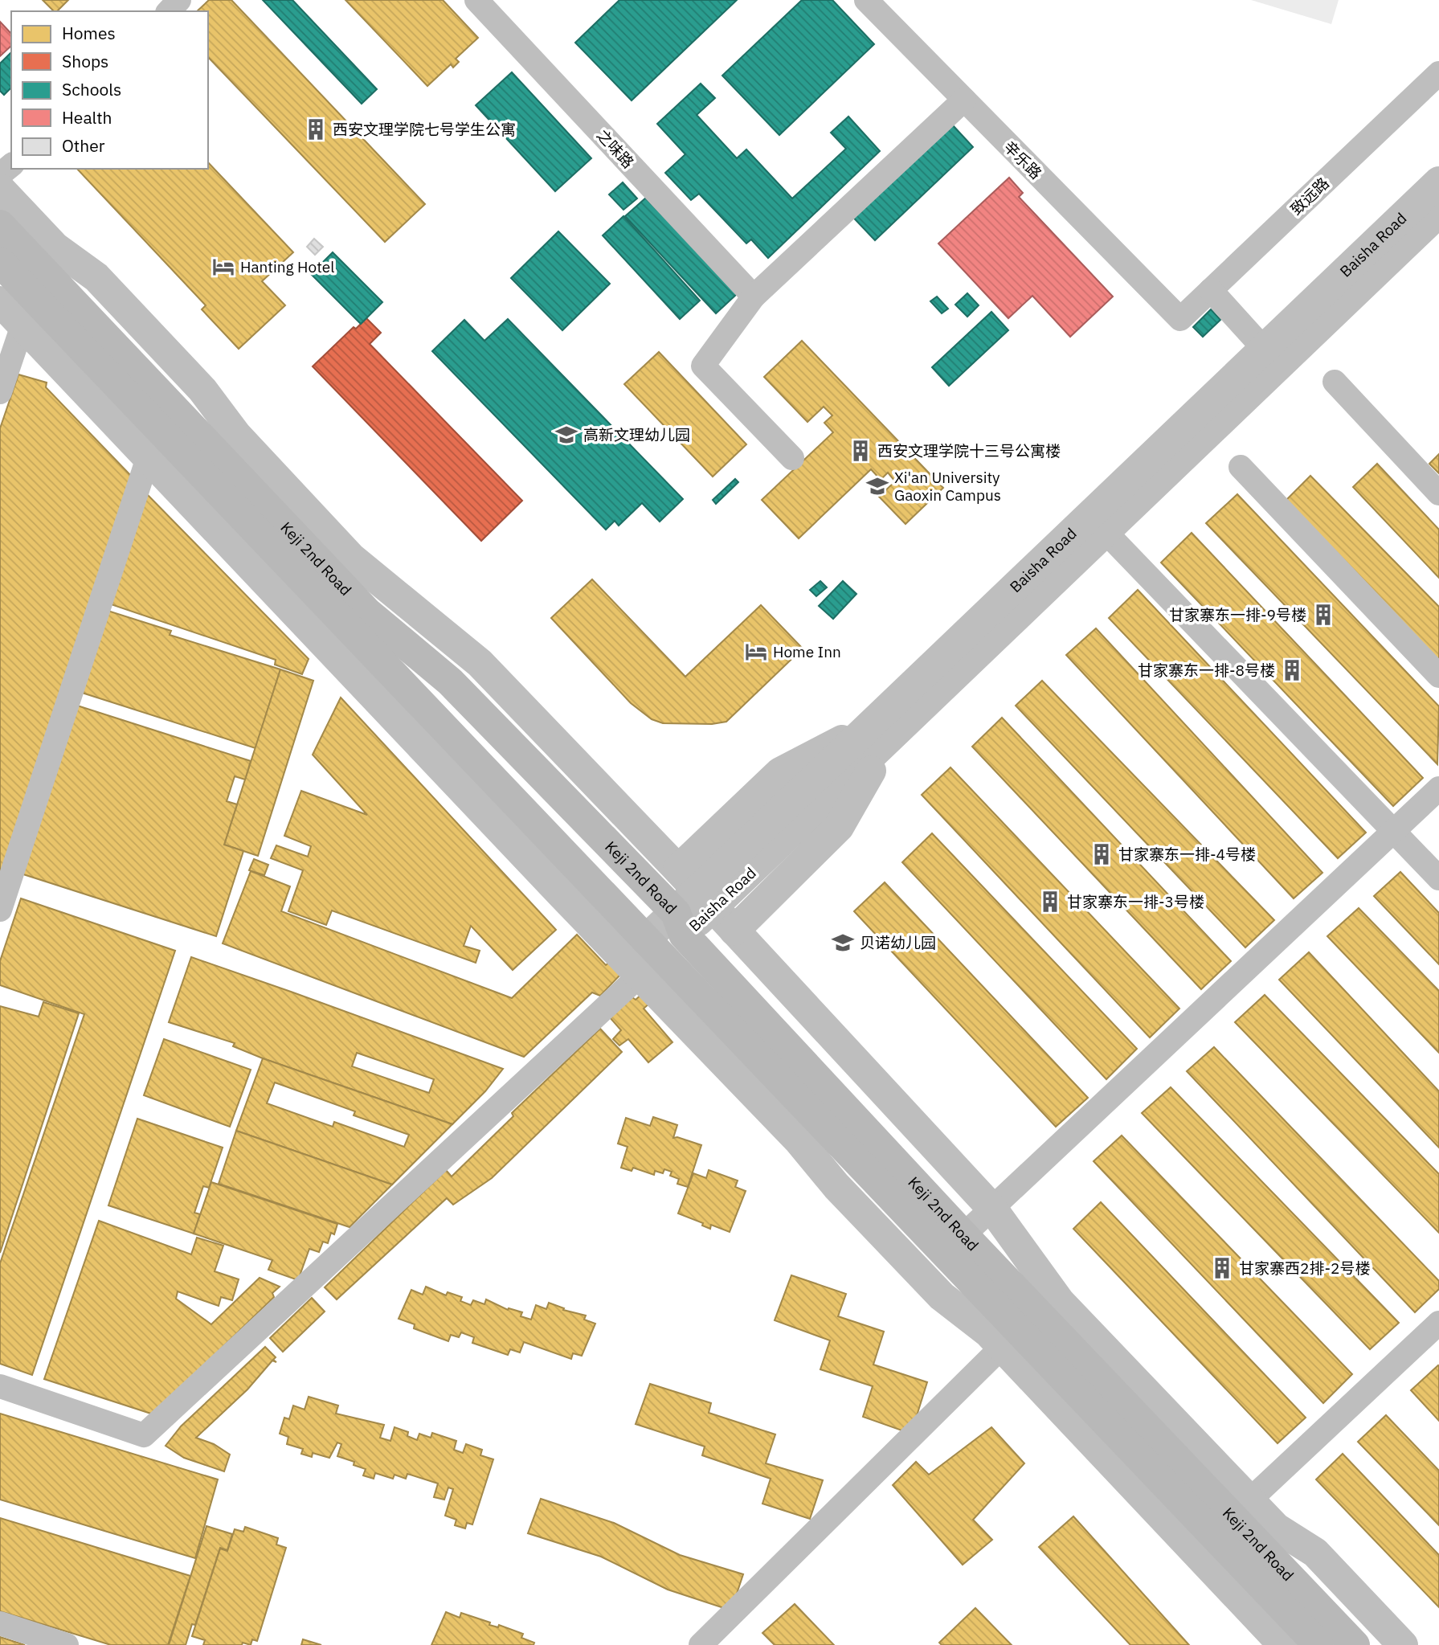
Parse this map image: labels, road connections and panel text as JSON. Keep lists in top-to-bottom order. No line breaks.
{"streets":{"main road":["Keji 2nd Road"],"street":["之味路","辛乐路","致远路","Baisha Road"]},"crossings":[["辛乐路","致远路"],["Baisha Road","Keji 2nd Road"]],"places":{"building":["西安文理学院七号学生公寓","西安文理学院十三号公寓楼","甘家寨东一排-9号楼","甘家寨东一排-8号楼","甘家寨东一排-4号楼","甘家寨东一排-3号楼","甘家寨西2排-2号楼"],"hotel":["Hanting Hotel","Home Inn"],"school or university":["高新文理幼儿园","Xi'an University Gaoxin Campus","贝诺幼儿园"]},"legend":["Homes","Shops","Schools","Health","Other"]}
